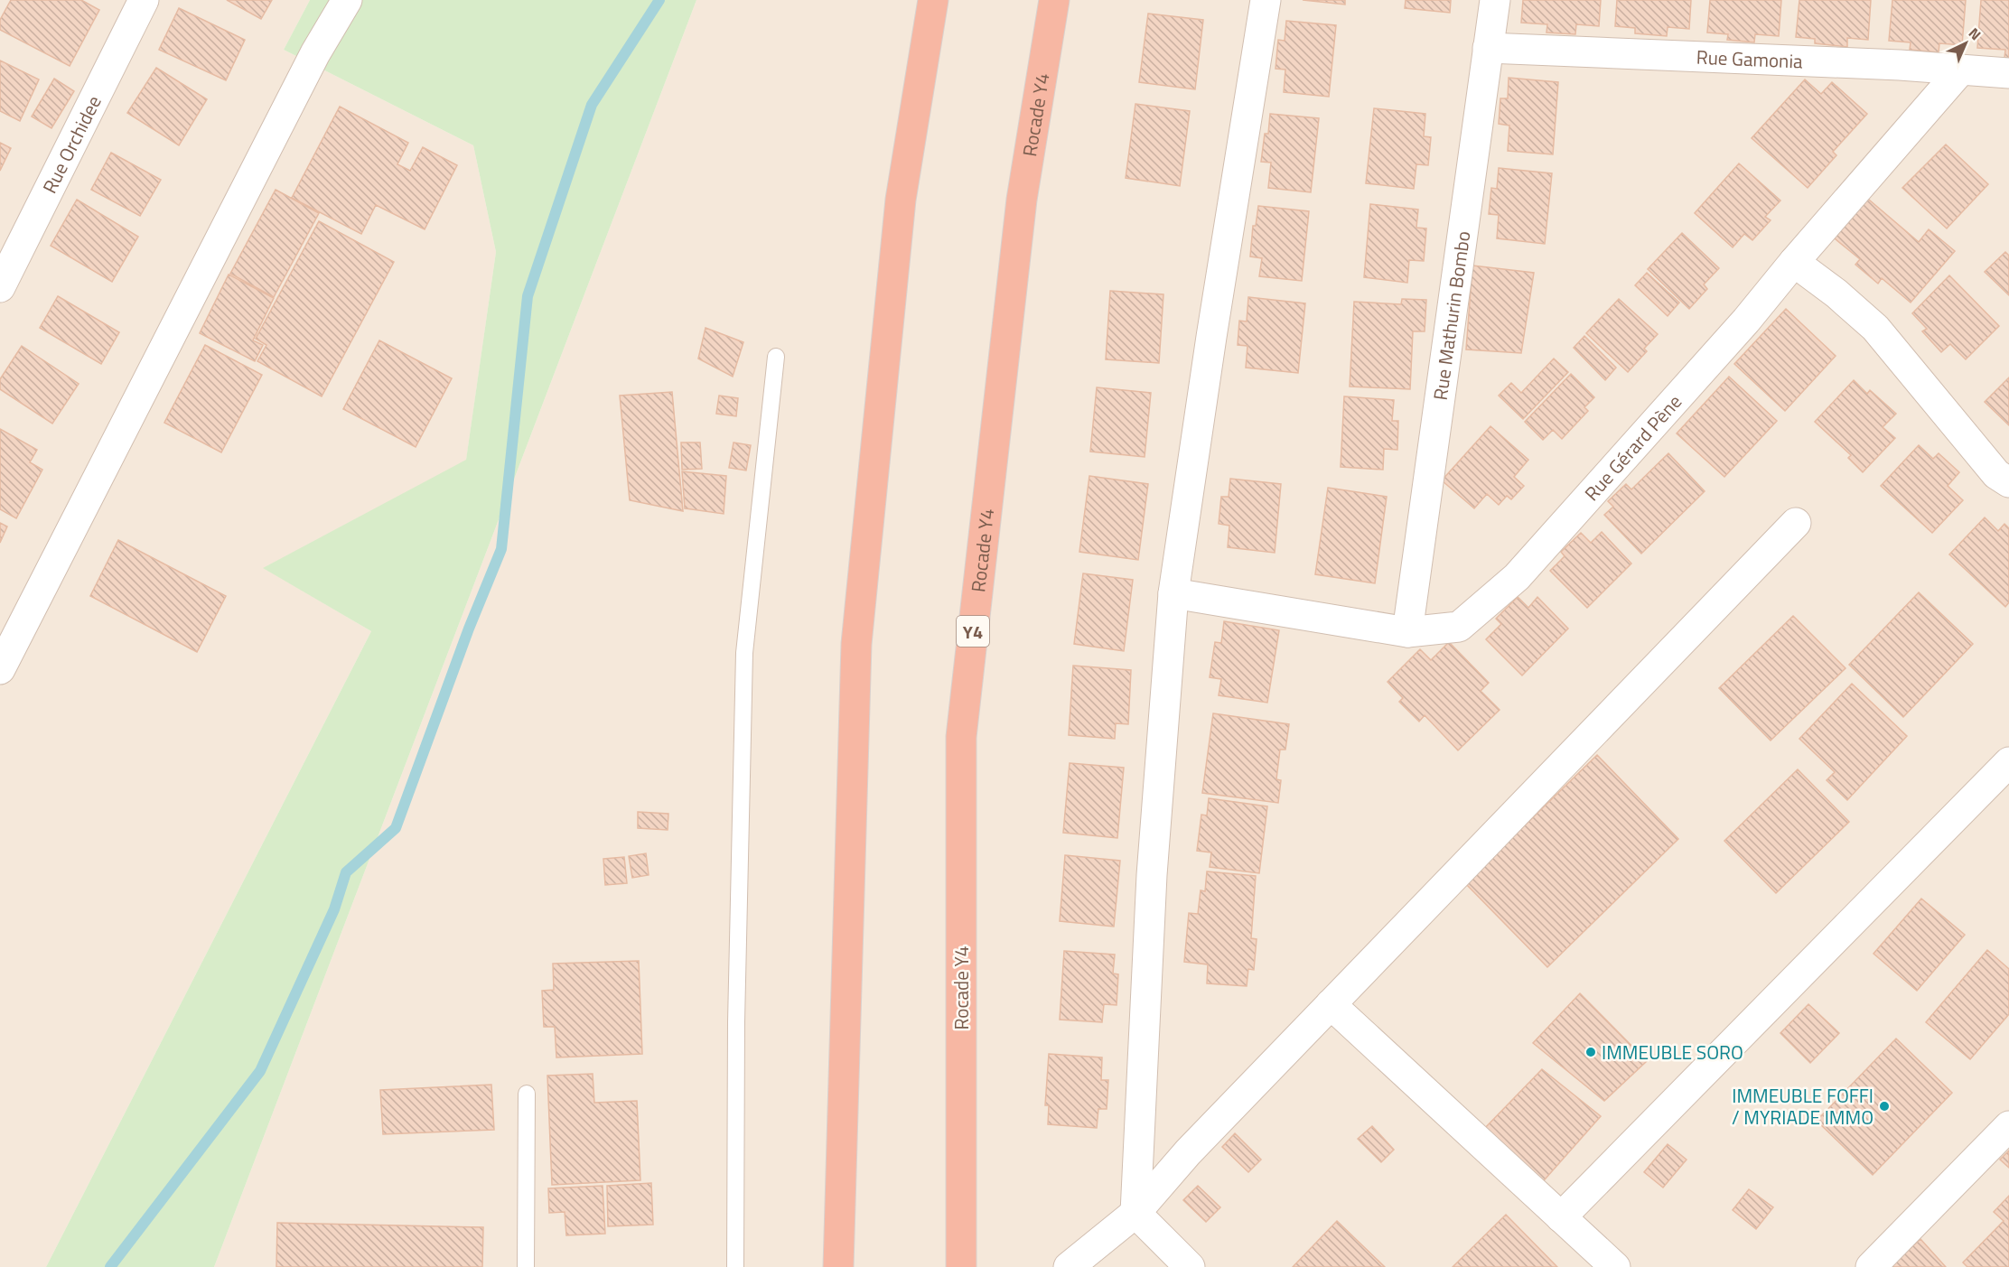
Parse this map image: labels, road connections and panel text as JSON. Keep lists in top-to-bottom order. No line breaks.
{"streets":{"highway":["Rocade Y4","Y4"],"street":["Rue Gamonia","Rue Orchidee","Rue Mathurin Bombo","Rue Gérard Pène"]},"crossings":[["Rue Gamonia","Rue Mathurin Bombo"],["Rue Gamonia","Rue Gérard Pène"],["Rue Mathurin Bombo","Rue Gérard Pène"]],"places":["IMMEUBLE SORO","IMMEUBLE FOFFI / MYRIADE IMMO"],"north":"top right"}
